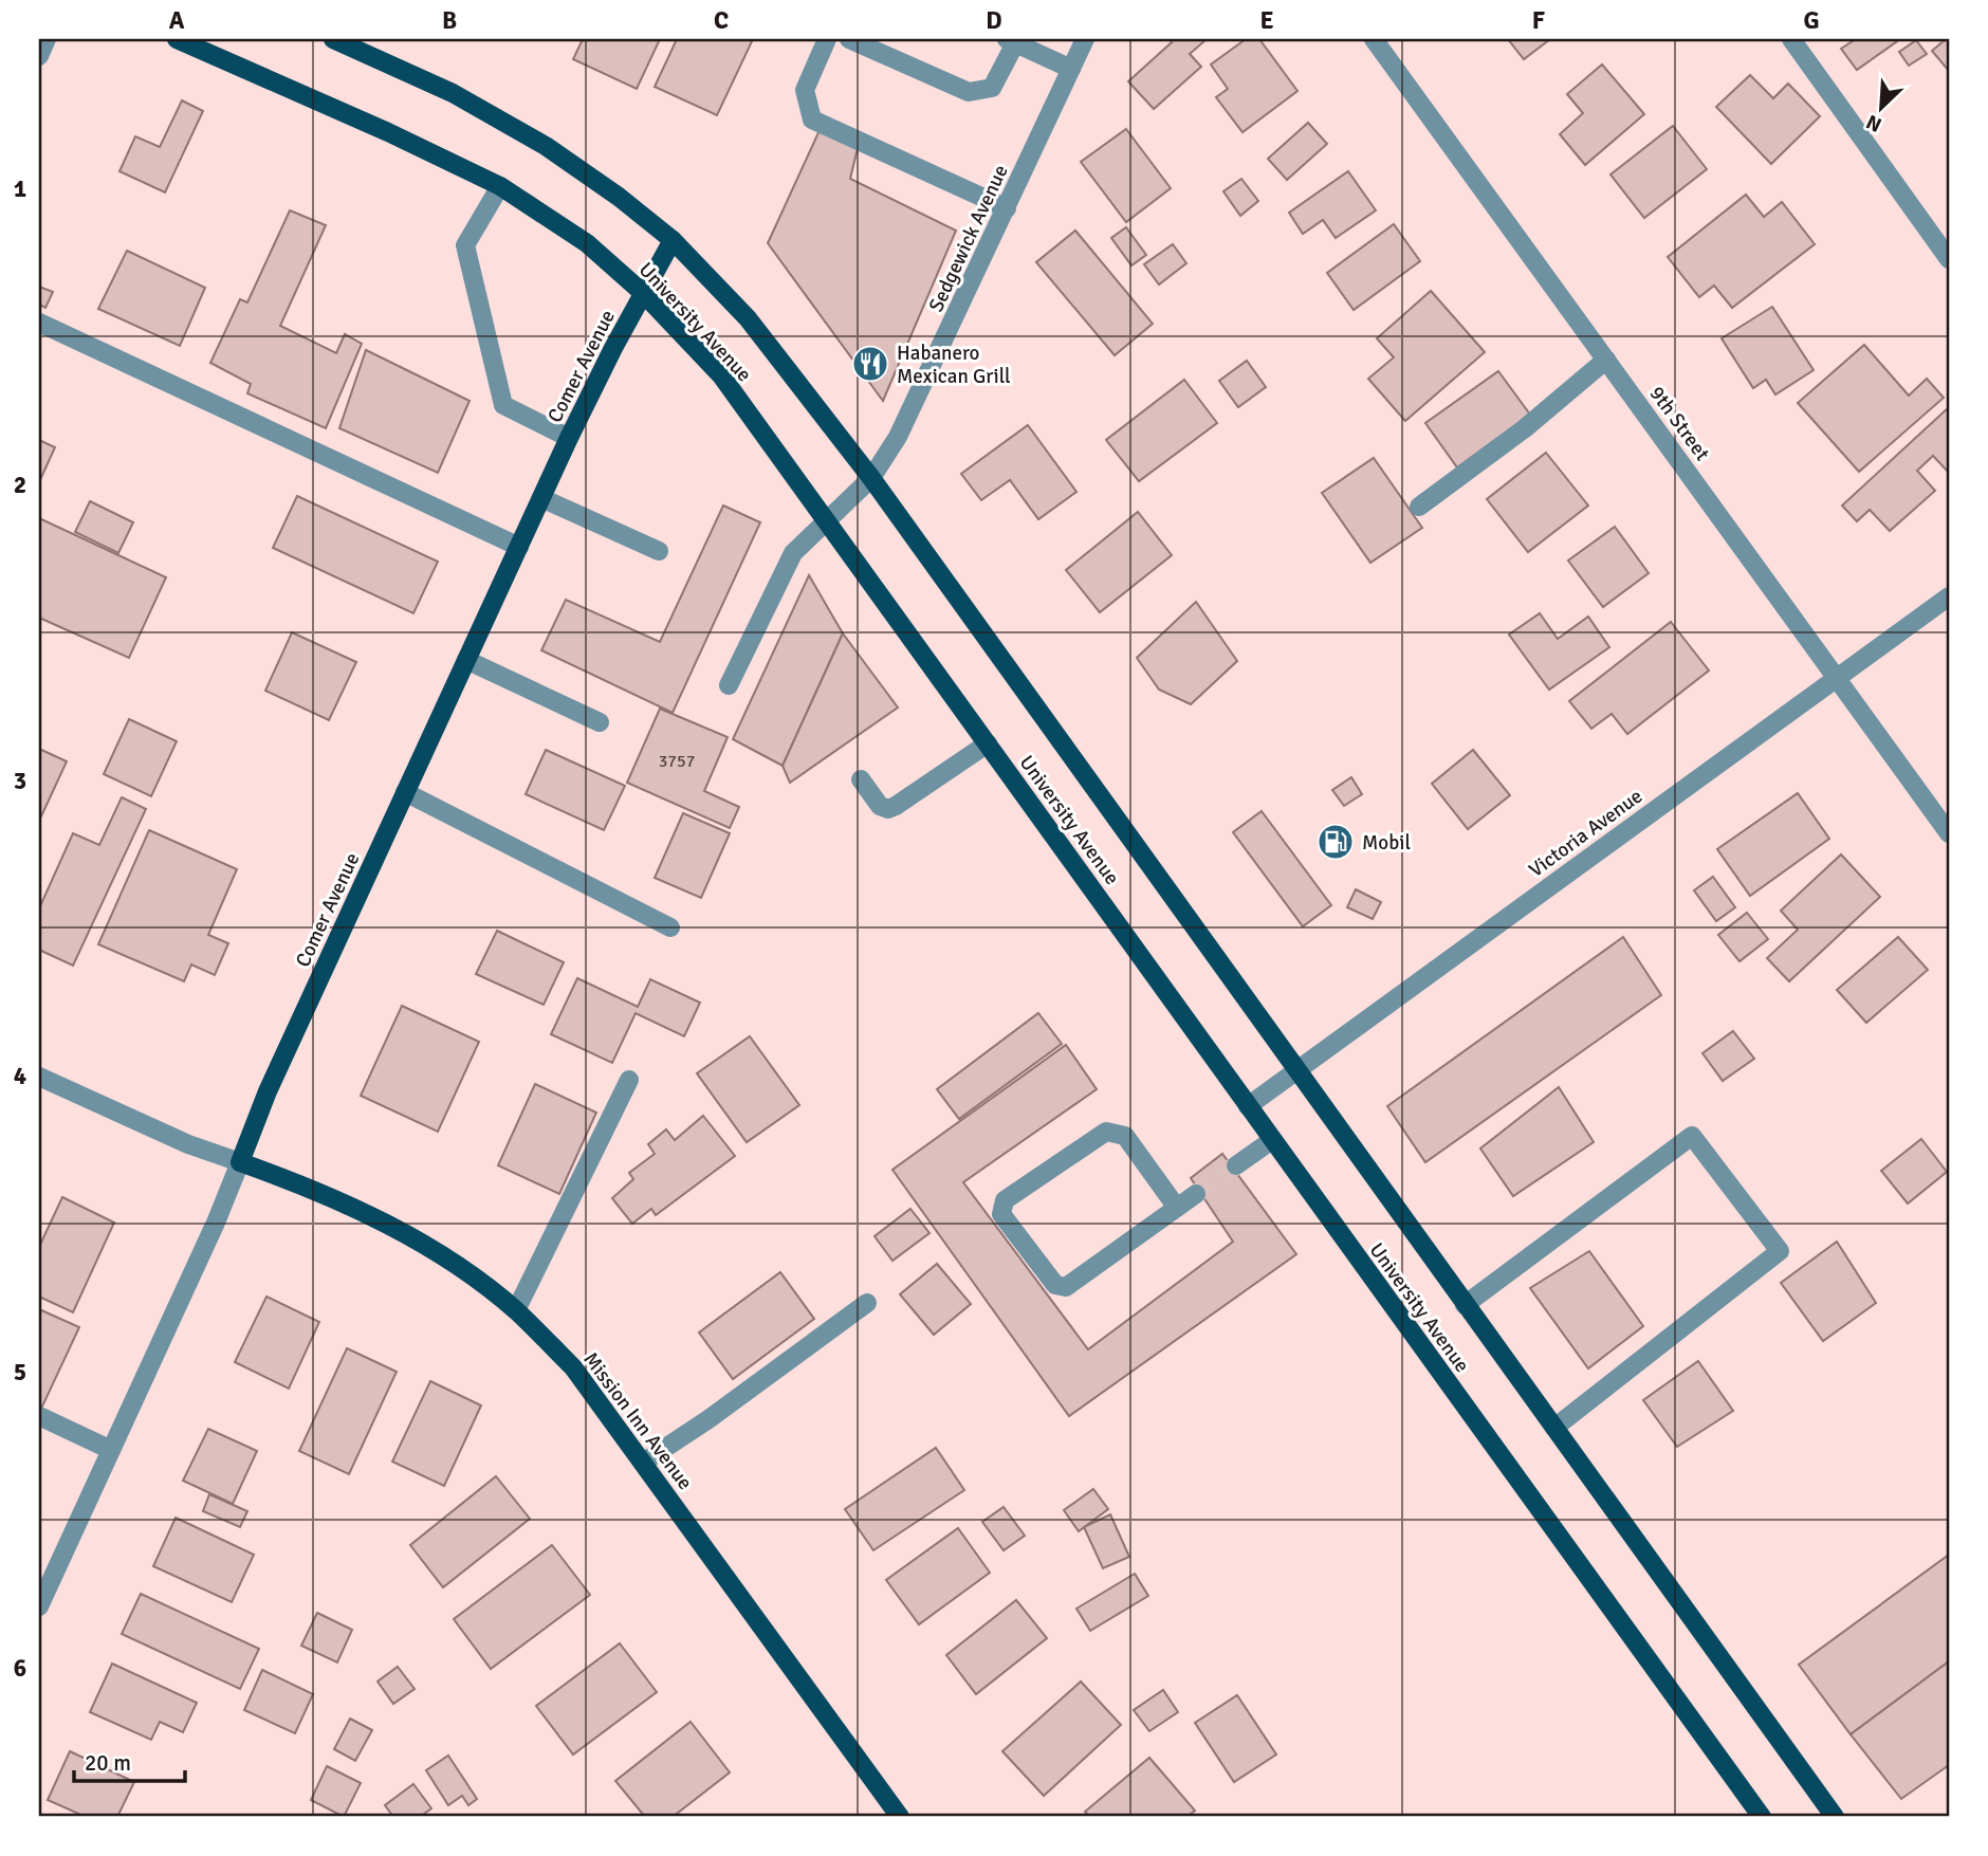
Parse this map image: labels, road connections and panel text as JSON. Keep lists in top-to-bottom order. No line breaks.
{"streets":{"main road":["University Avenue","Comer Avenue","Mission Inn Avenue"],"street":["Sedgewick Avenue","9th Street","Victoria Avenue"]},"crossings":[["Sedgewick Avenue","University Avenue"],["University Avenue","Comer Avenue"],["University Avenue","Victoria Avenue"],["Comer Avenue","Mission Inn Avenue"],["9th Street","Victoria Avenue"]],"places":{"restaurant":["Habanero Mexican Grill"],"fuel station":["Mobil"]},"house_numbers":["3757"],"scale_bar":"20 m","north":"bottom left","grid":{"columns":["A","B","C","D","E","F","G"],"rows":["1","2","3","4","5","6"]}}
